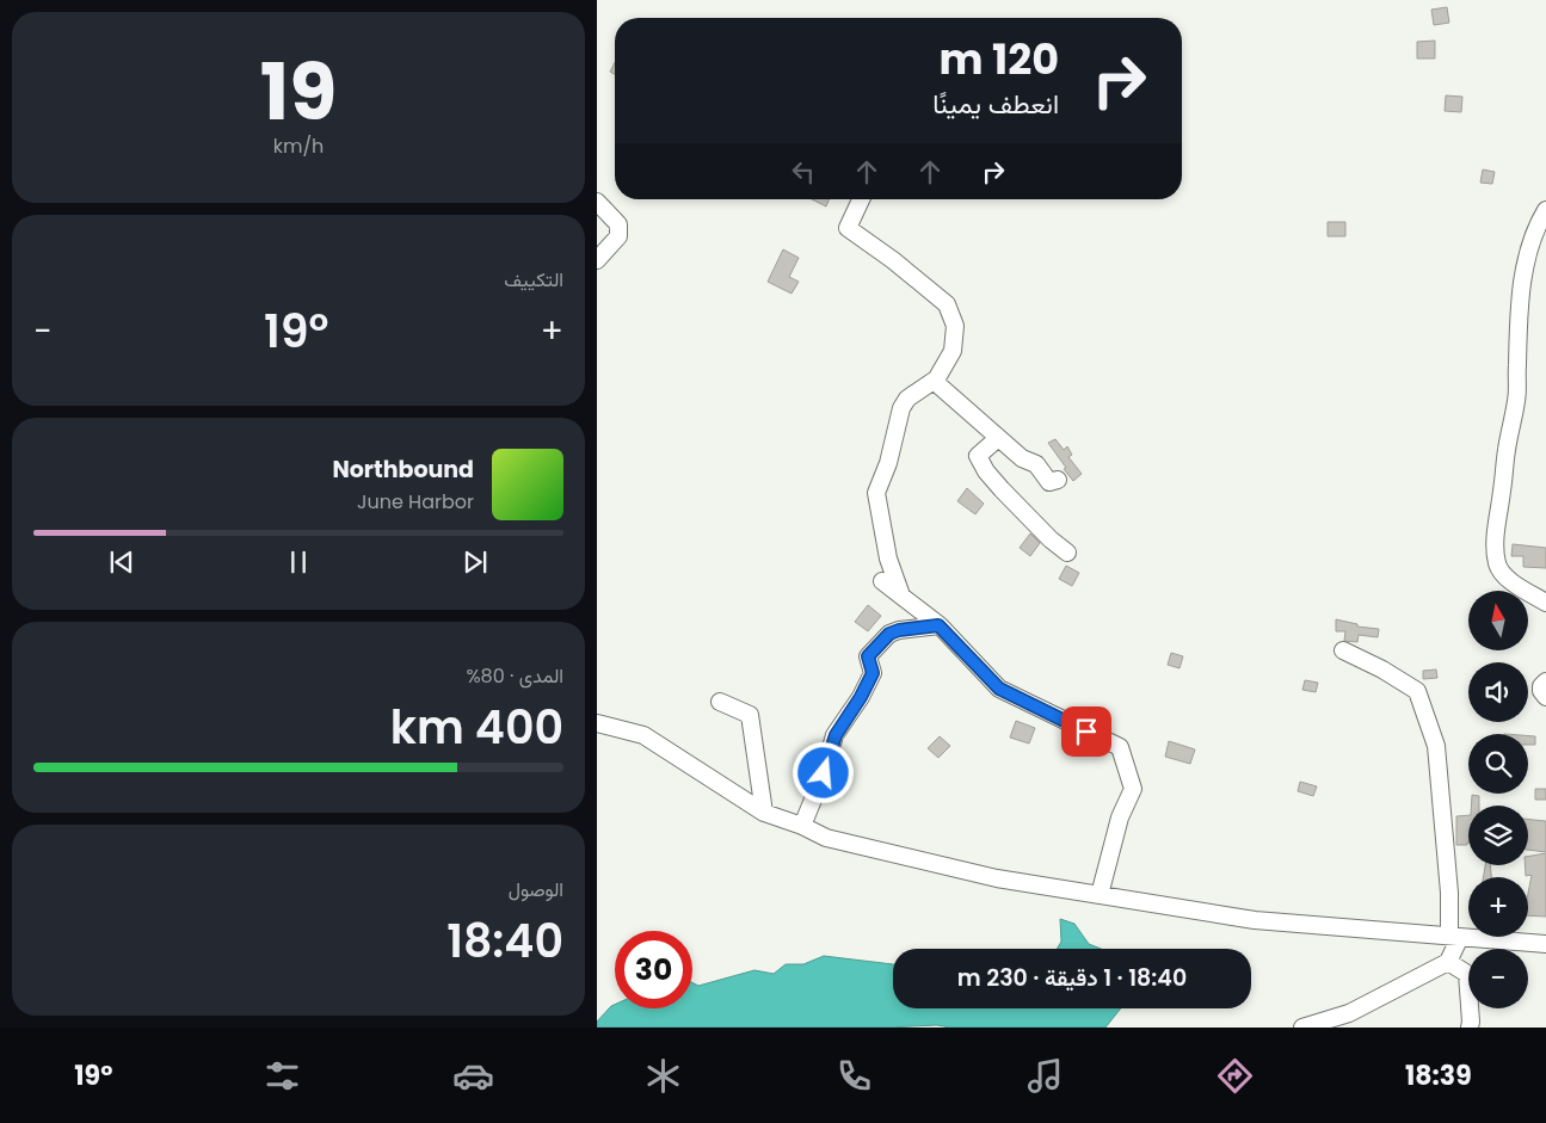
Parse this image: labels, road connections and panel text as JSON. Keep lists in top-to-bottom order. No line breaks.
{"north":"top","page":{"tile":[["19","km/h"],"التكييف",["المدى · 80%","400 km"],["الوصول","18:40"]],"turn":["120 m","انعطف يمينًا"],"heat":["−","19°","+"],"song":["Northbound","June Harbor"],"map_buttons":["+","−"],"limit":"30","trip":"18:40 · 1 دقيقة · 230 m","tabs":["18:39","19°"]}}
